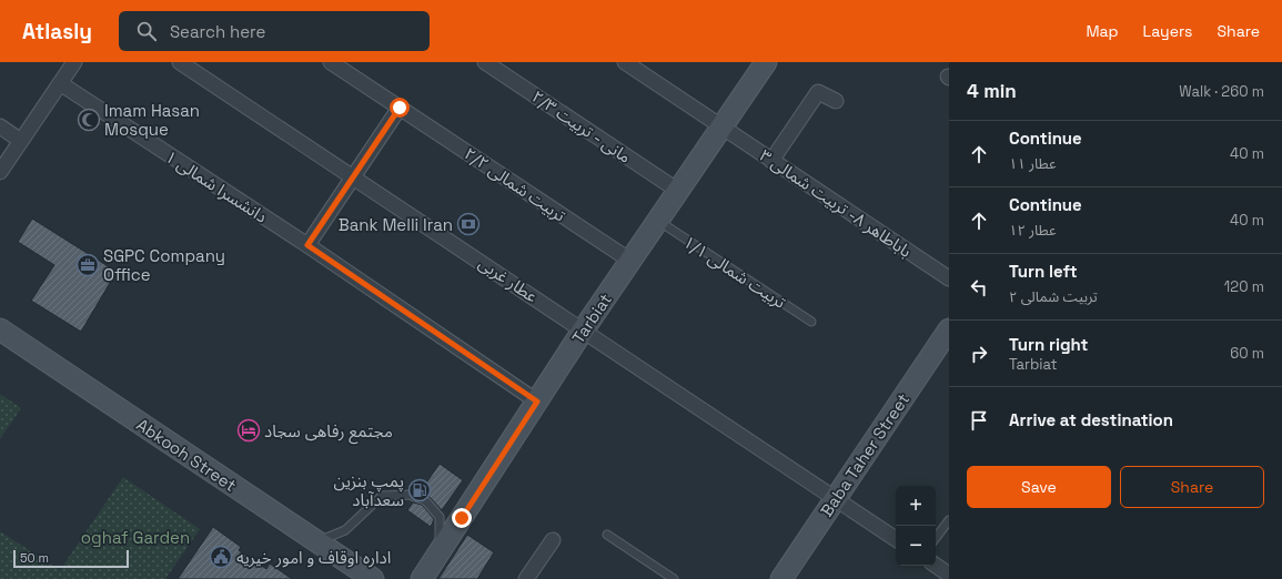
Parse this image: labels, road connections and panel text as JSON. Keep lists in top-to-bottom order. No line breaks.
{"streets":{"street":["مانی - تربیت ۲/۳","تربیت شمالی ۲/۲","دانشسرا شمالی ۱","باباطاهر ۸- تربیت شمالی ۳","عطار غربی","Tarbiat","Abkooh Street","Baba Taher Street"],"lane":["تربیت شمالی ۱/۱"]},"crossings":[["مانی - تربیت ۲/۳","Tarbiat"],["تربیت شمالی ۲/۲","Tarbiat"],["دانشسرا شمالی ۱","Tarbiat"],["باباطاهر ۸- تربیت شمالی ۳","Tarbiat"],["تربیت شمالی ۱/۱","Tarbiat"],["عطار غربی","Tarbiat"],["عطار غربی","Baba Taher Street"]],"parks":["oghaf Garden"],"places":{"mosque":["Imam Hasan Mosque"],"bank":["Bank Melli Iran"],"office":["SGPC Company Office"],"hotel":["مجتمع رفاهی سجاد"],"fuel station":["پمپ بنزین سعدآباد"],"public building":["اداره اوقاف و امور خیریه"]},"scale_bar":"50 m","page":{"header":"Atlasly","search":"Search here","nav":["Map","Layers","Share"],"heading":["4 min","Walk · 260 m"],"list":[["Continue","عطار ۱۱","40 m"],["Continue","عطار ۱۲","40 m"],["Turn left","تربیت شمالی ۲","120 m"],["Turn right","Tarbiat","60 m"],"Arrive at destination"],"buttons":["Save","Share"],"map_buttons":["+","−"],"scale":"50 m"}}
